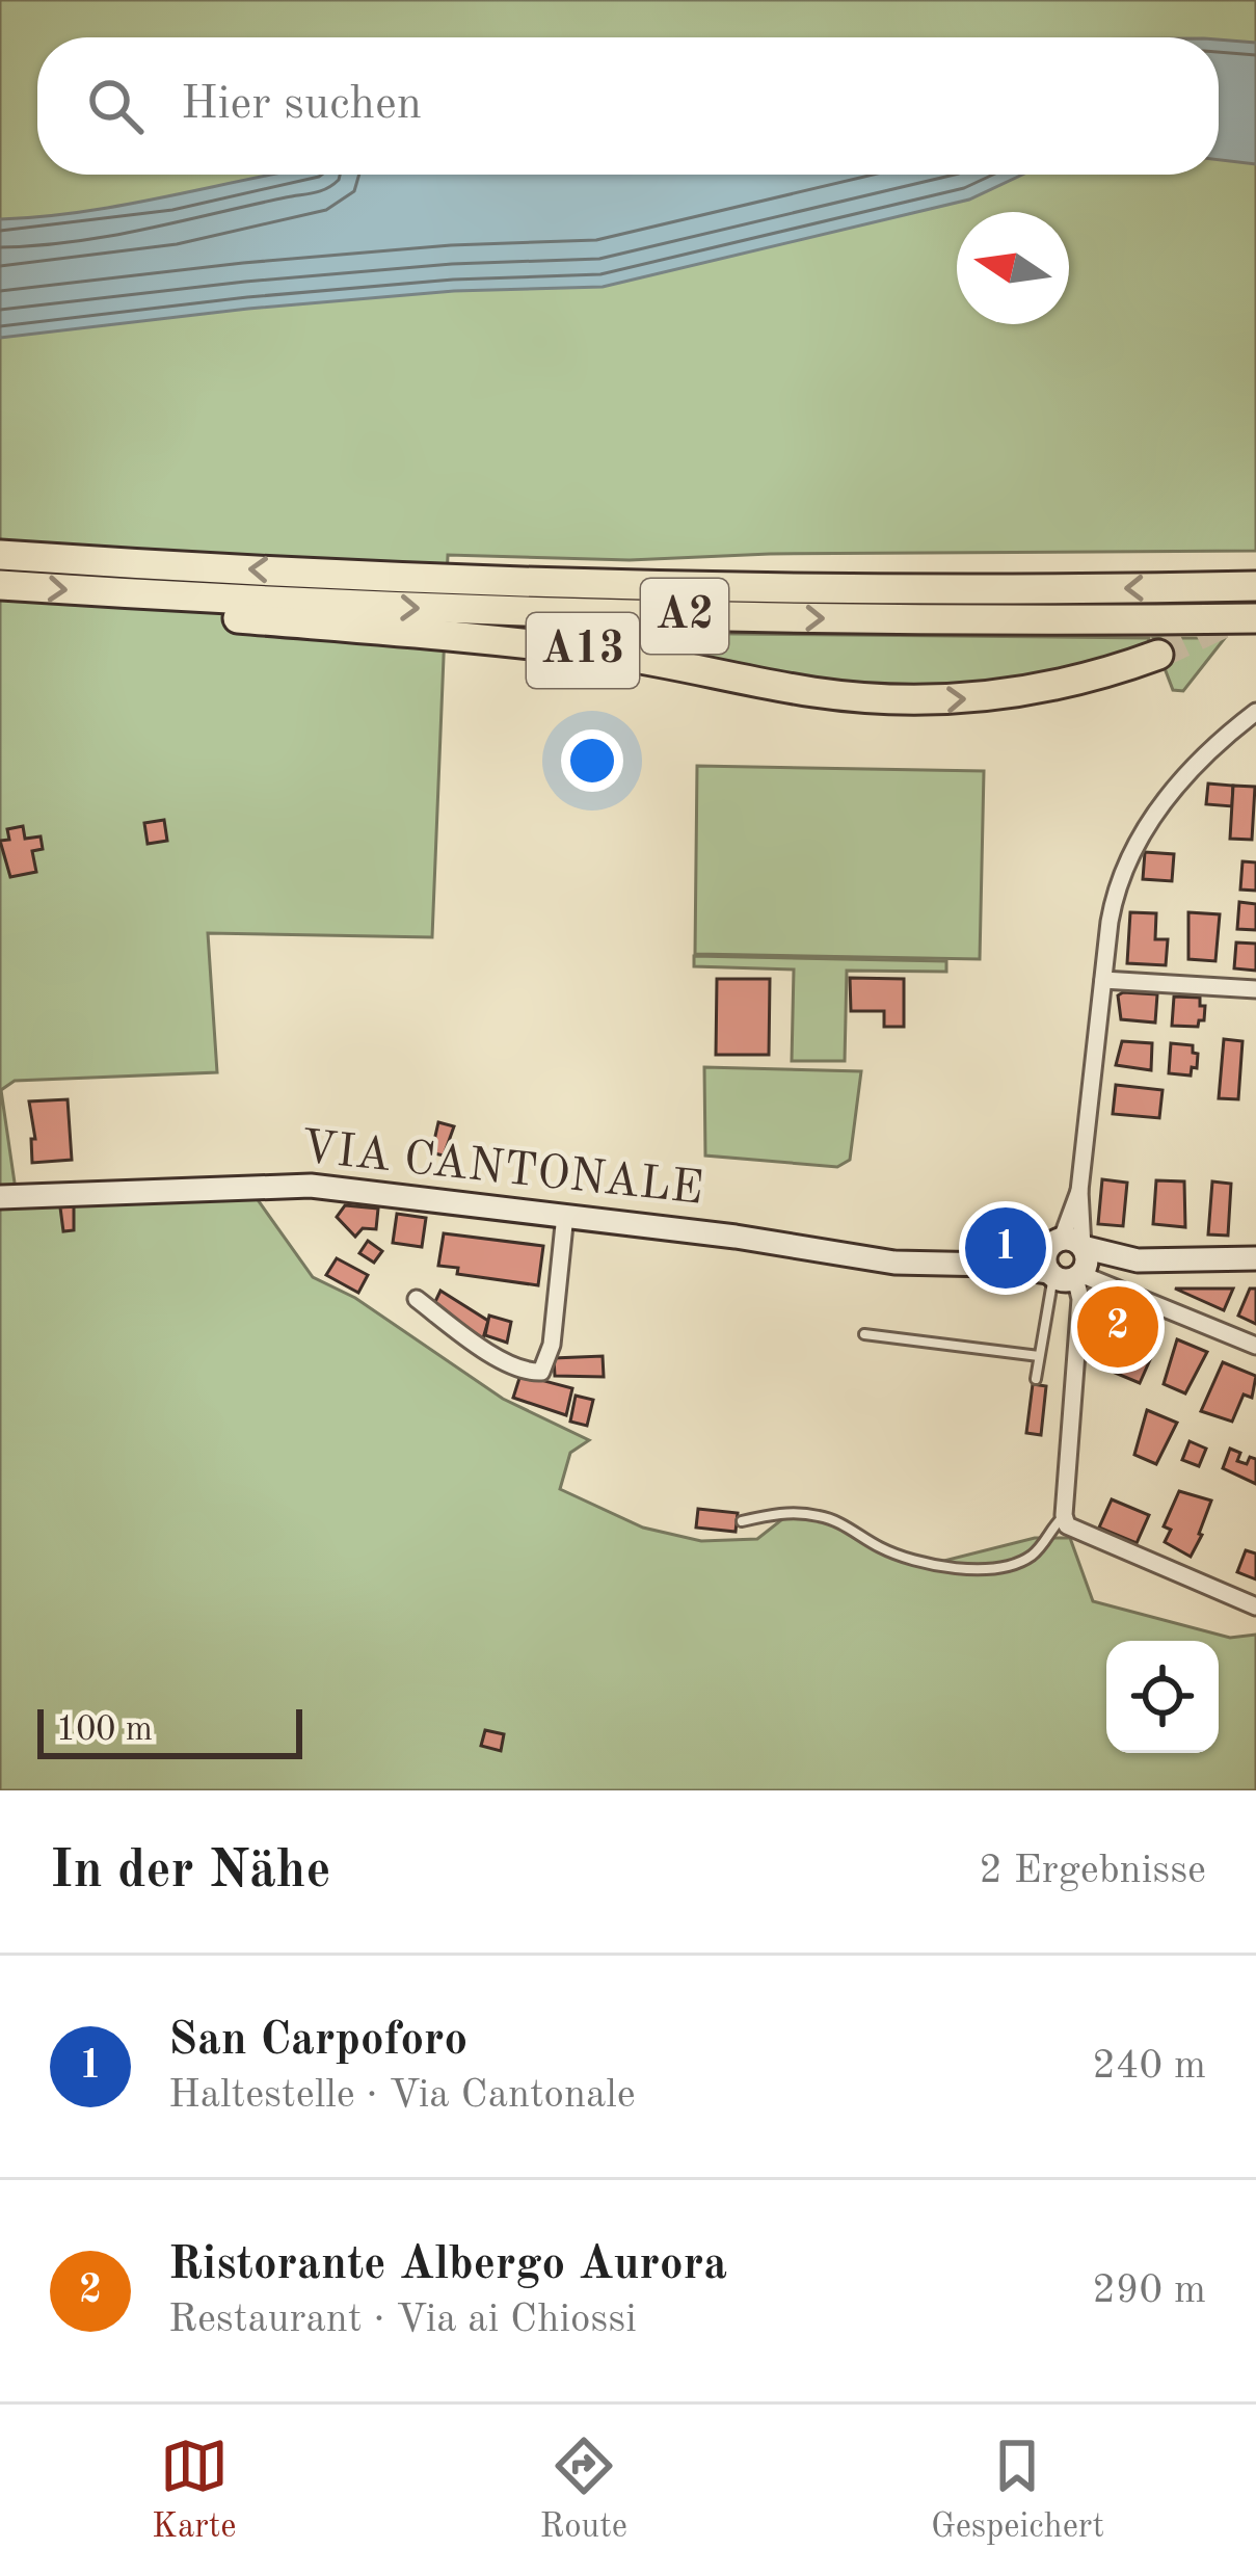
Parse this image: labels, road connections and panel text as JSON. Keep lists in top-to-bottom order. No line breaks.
{"streets":{"highway":["A2","A13"],"main road":["VIA CANTONALE"]},"crossings":[["A2","A13"]],"scale_bar":"100 m","north":"left","page":{"search":"Hier suchen","pins":["1","2"],"scale":"100 m","heading":["In der Nähe","2 Ergebnisse"],"list":[{"mark":"1","name":"San Carpoforo","note":"Haltestelle · Via Cantonale","value":"240 m"},{"mark":"2","name":"Ristorante Albergo Aurora","note":"Restaurant · Via ai Chiossi","value":"290 m"}],"nav":["Karte","Route","Gespeichert"]}}
